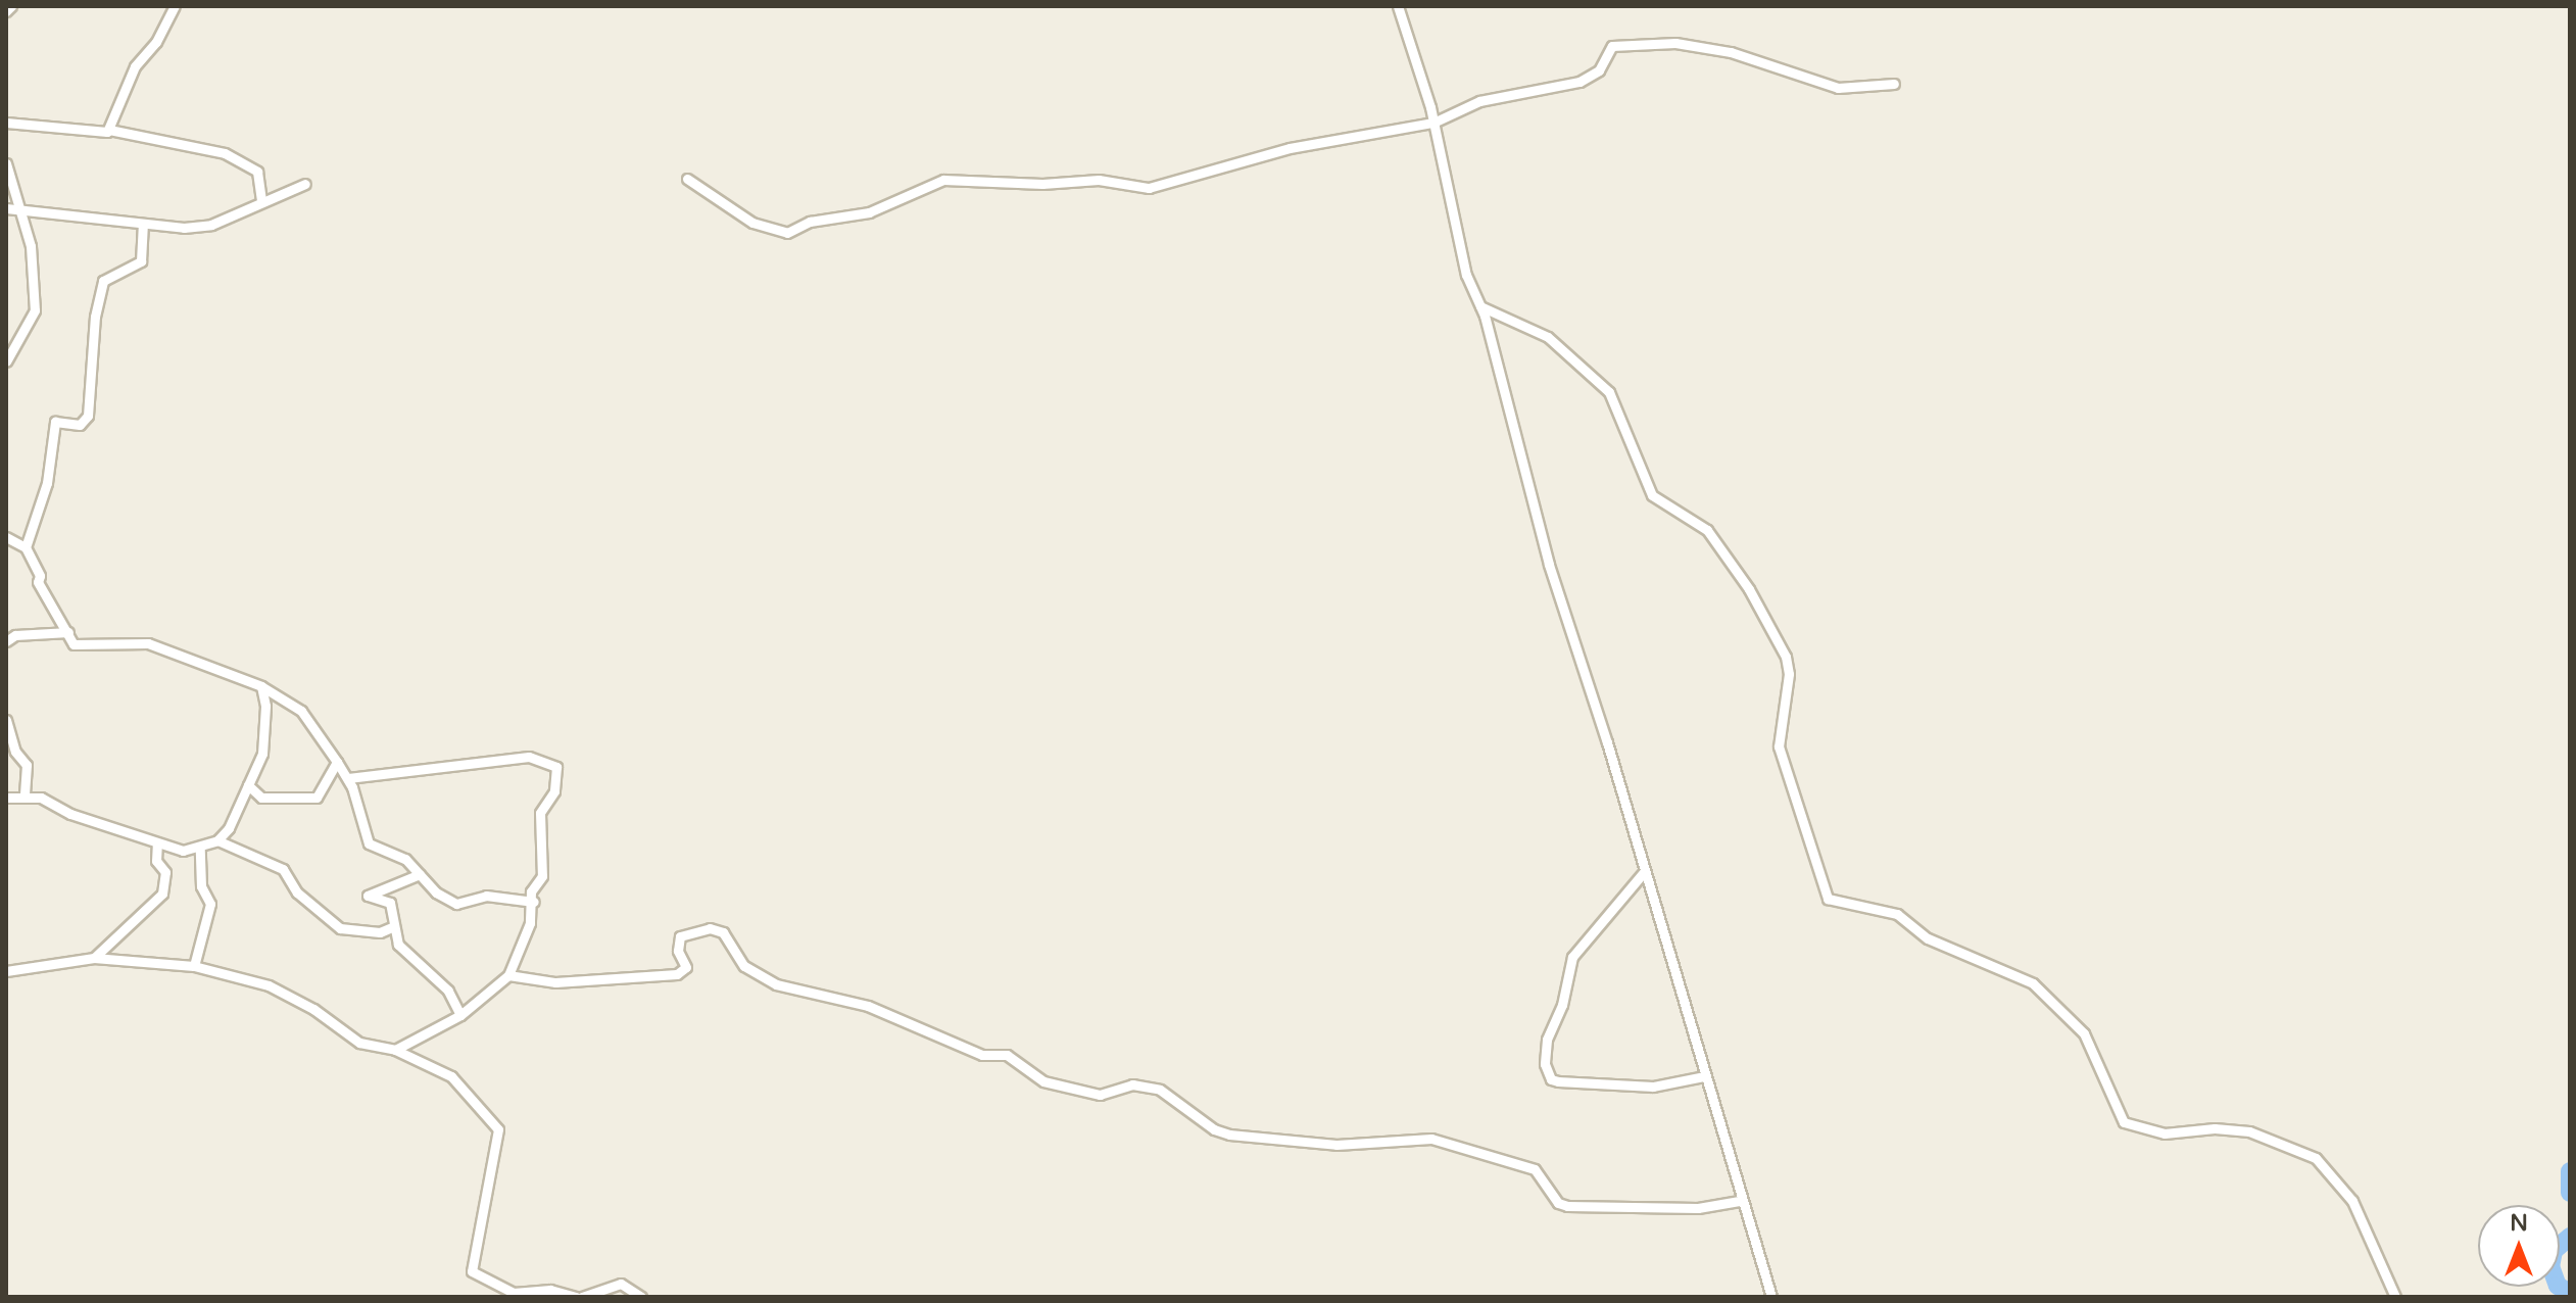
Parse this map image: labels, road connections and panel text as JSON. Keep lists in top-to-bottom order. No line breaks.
{"north":"top"}
